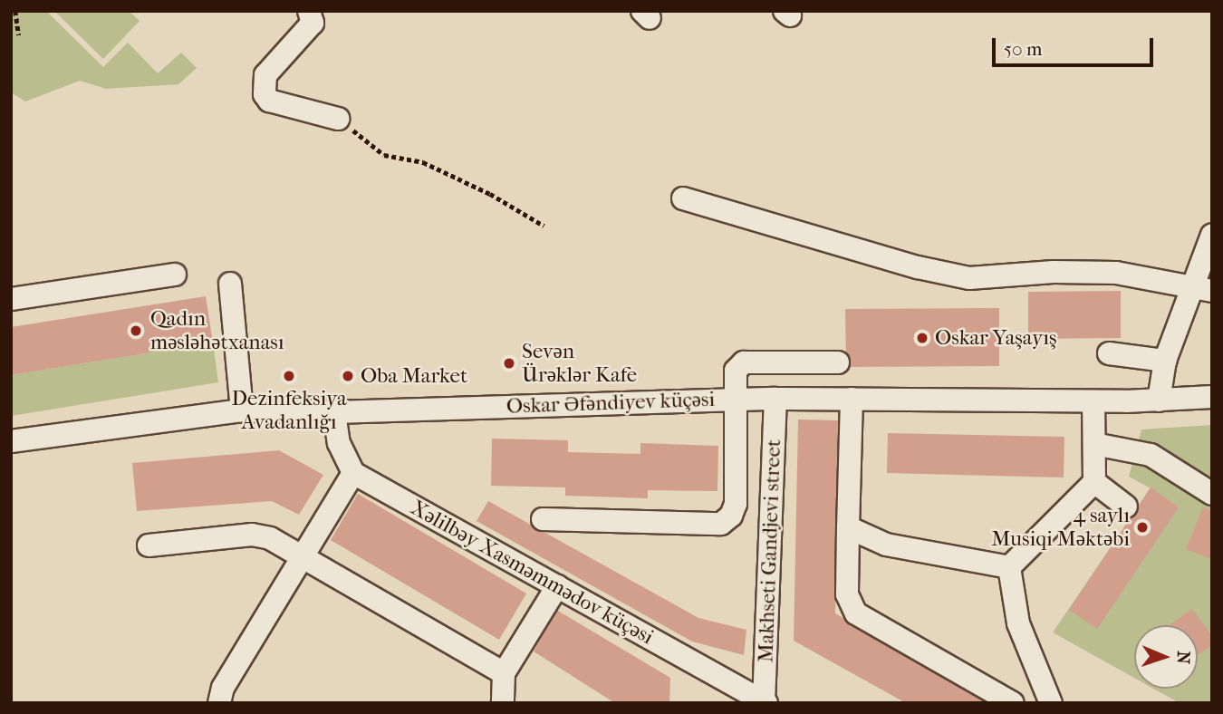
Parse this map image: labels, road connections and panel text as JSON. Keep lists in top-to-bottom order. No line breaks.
{"streets":{"street":["Oskar Əfəndiyev küçəsi","Makhseti Gandjevi street","Xəlilbəy Xasməmmədov küçəsi"]},"crossings":[["Oskar Əfəndiyev küçəsi","Makhseti Gandjevi street"],["Makhseti Gandjevi street","Xəlilbəy Xasməmmədov küçəsi"]],"places":["Qadın məsləhətxanası","Oskar Yaşayış","Sevən Ürəklər Kafe","Dezinfeksiya Avadanlığı","Oba Market","4 saylı Musiqi Məktəbi"],"scale_bar":"50 m","north":"right"}
